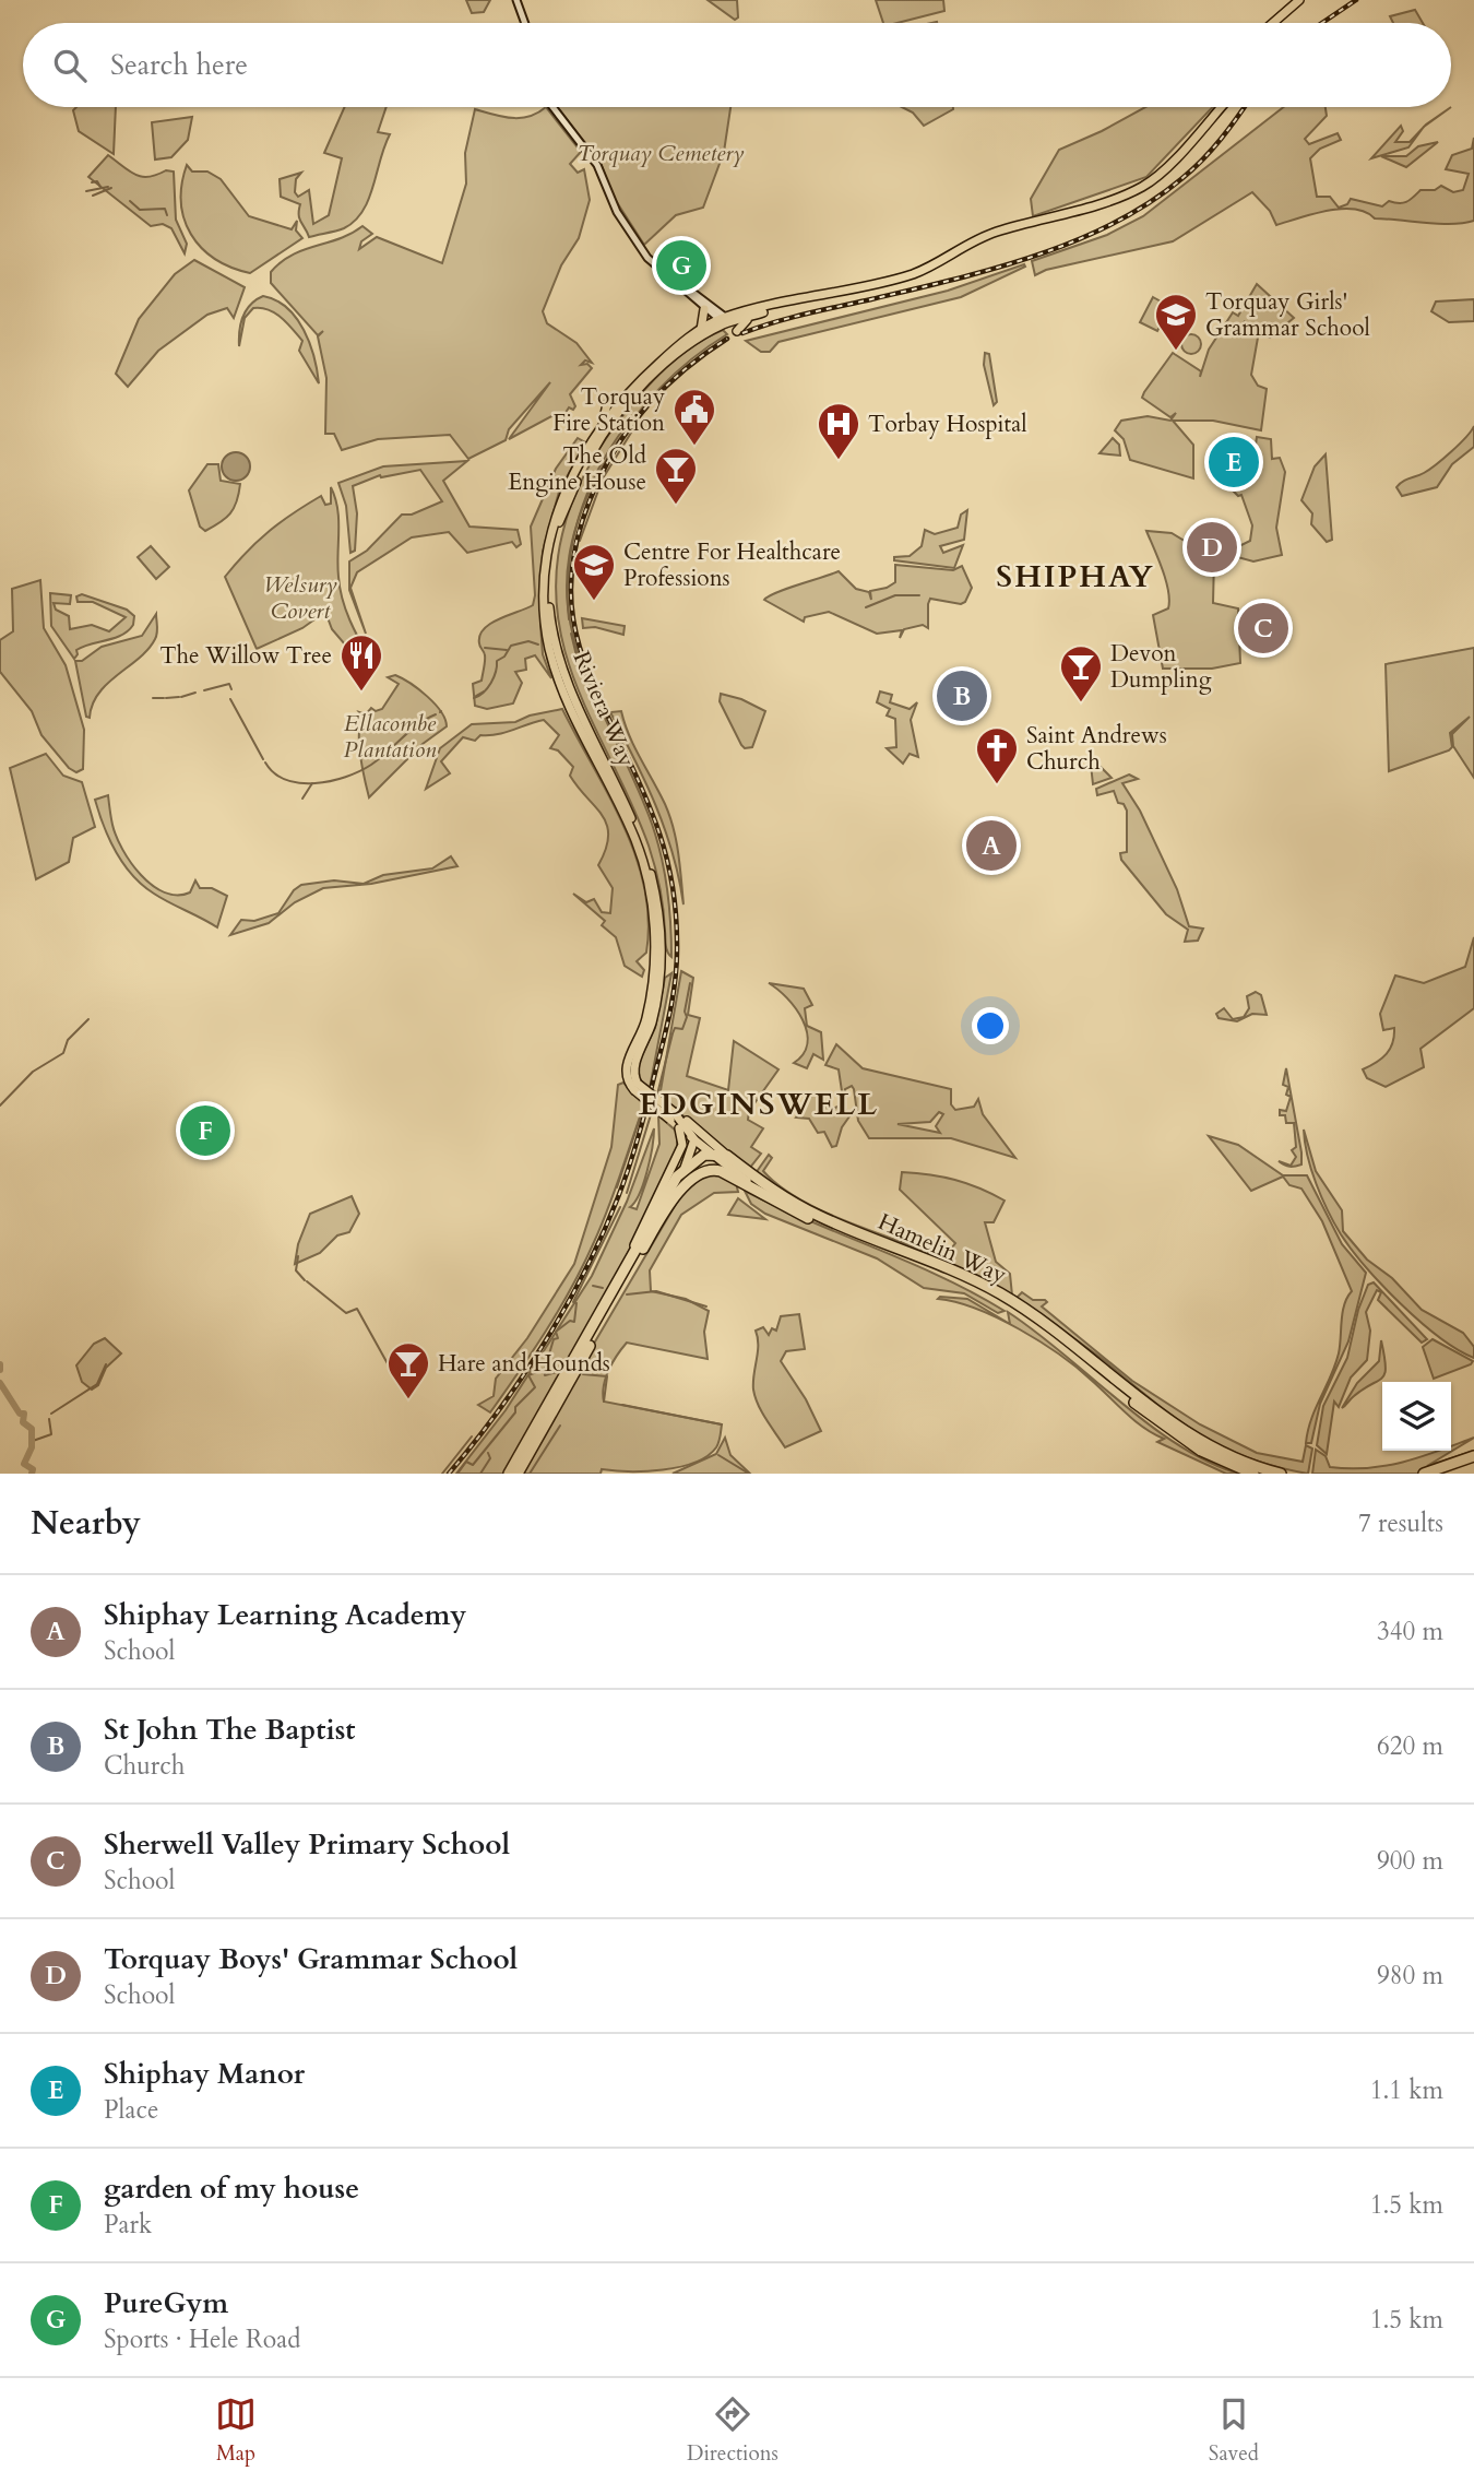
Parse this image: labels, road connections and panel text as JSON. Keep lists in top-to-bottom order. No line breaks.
{"streets":{"highway":["Hamelin Way"],"main road":["Riviera Way"]},"districts":["SHIPHAY","EDGINSWELL"],"parks":["Torquay Cemetery","Welsury Covert","Ellacombe Plantation"],"places":{"school or university":["Torquay Girls' Grammar School","Centre For Healthcare Professions"],"public building":["Torquay Fire Station"],"hospital":["Torbay Hospital"],"bar":["The Old Engine House","Devon Dumpling","Hare and Hounds"],"restaurant":["The Willow Tree"],"church":["Saint Andrews Church"]},"page":{"search":"Search here","pins":["G","E","D","C","B","A","F"],"heading":["Nearby","7 results"],"list":[{"mark":"A","name":"Shiphay Learning Academy","note":"School","value":"340 m"},{"mark":"B","name":"St John The Baptist","note":"Church","value":"620 m"},{"mark":"C","name":"Sherwell Valley Primary School","note":"School","value":"900 m"},{"mark":"D","name":"Torquay Boys' Grammar School","note":"School","value":"980 m"},{"mark":"E","name":"Shiphay Manor","note":"Place","value":"1.1 km"},{"mark":"F","name":"garden of my house","note":"Park","value":"1.5 km"},{"mark":"G","name":"PureGym","note":"Sports · Hele Road","value":"1.5 km"}],"nav":["Map","Directions","Saved"]}}
